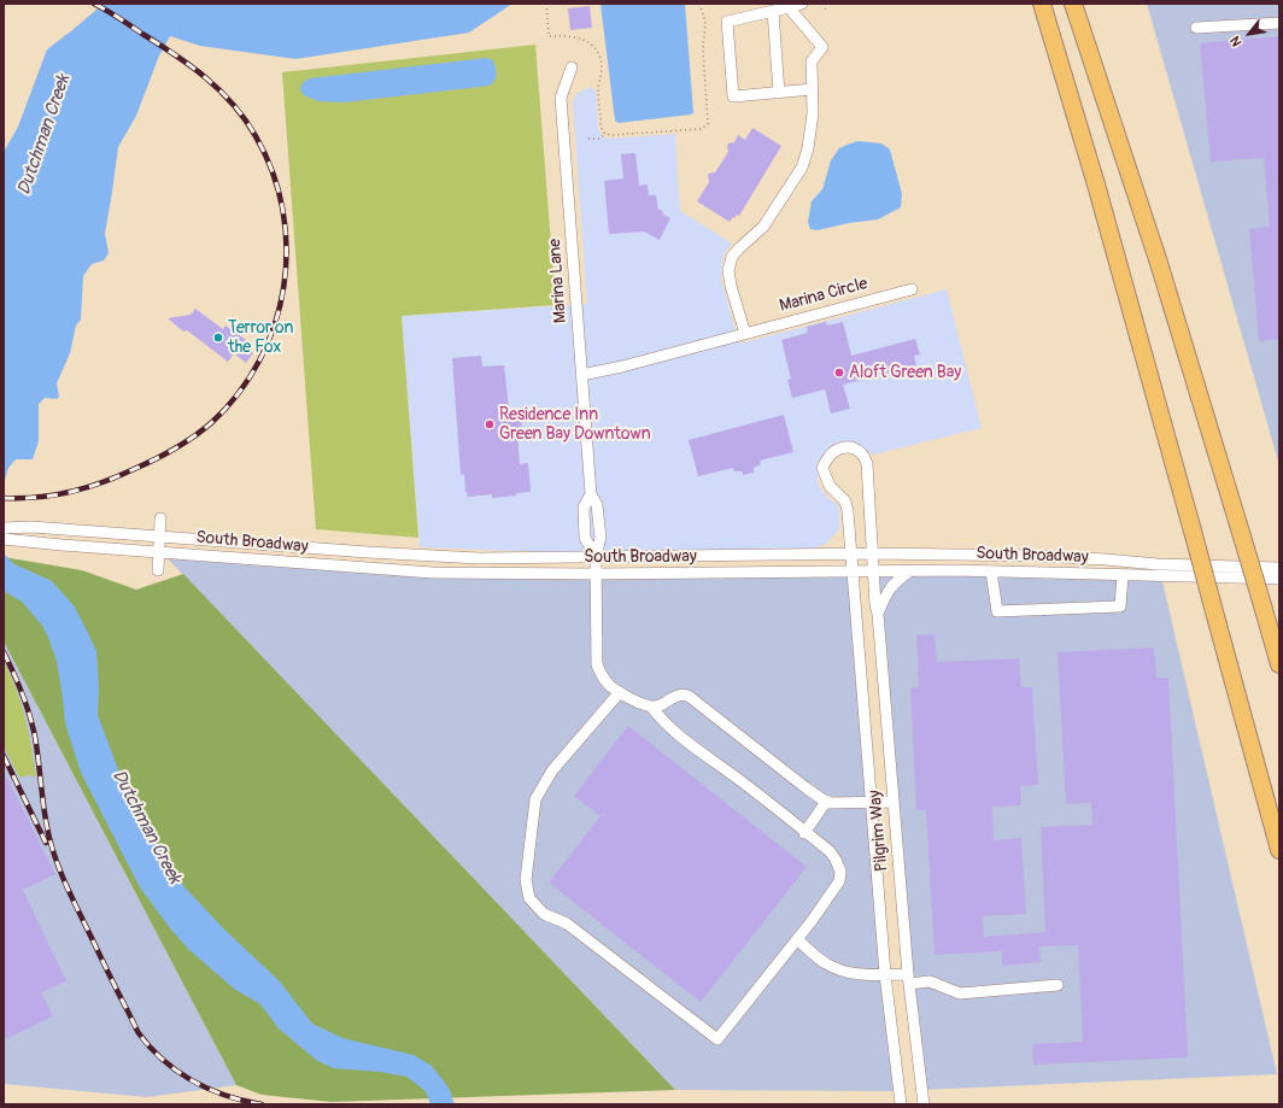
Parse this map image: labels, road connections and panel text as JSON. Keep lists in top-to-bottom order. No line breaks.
{"streets":{"street":["Marina Lane","Marina Circle","South Broadway","Pilgrim Way"]},"crossings":[["Marina Lane","Marina Circle"],["Marina Lane","South Broadway"],["South Broadway","Pilgrim Way"]],"water":["Dutchman Creek"],"places":["Terror on the Fox","Aloft Green Bay","Residence Inn Green Bay Downtown"],"north":"bottom left"}
